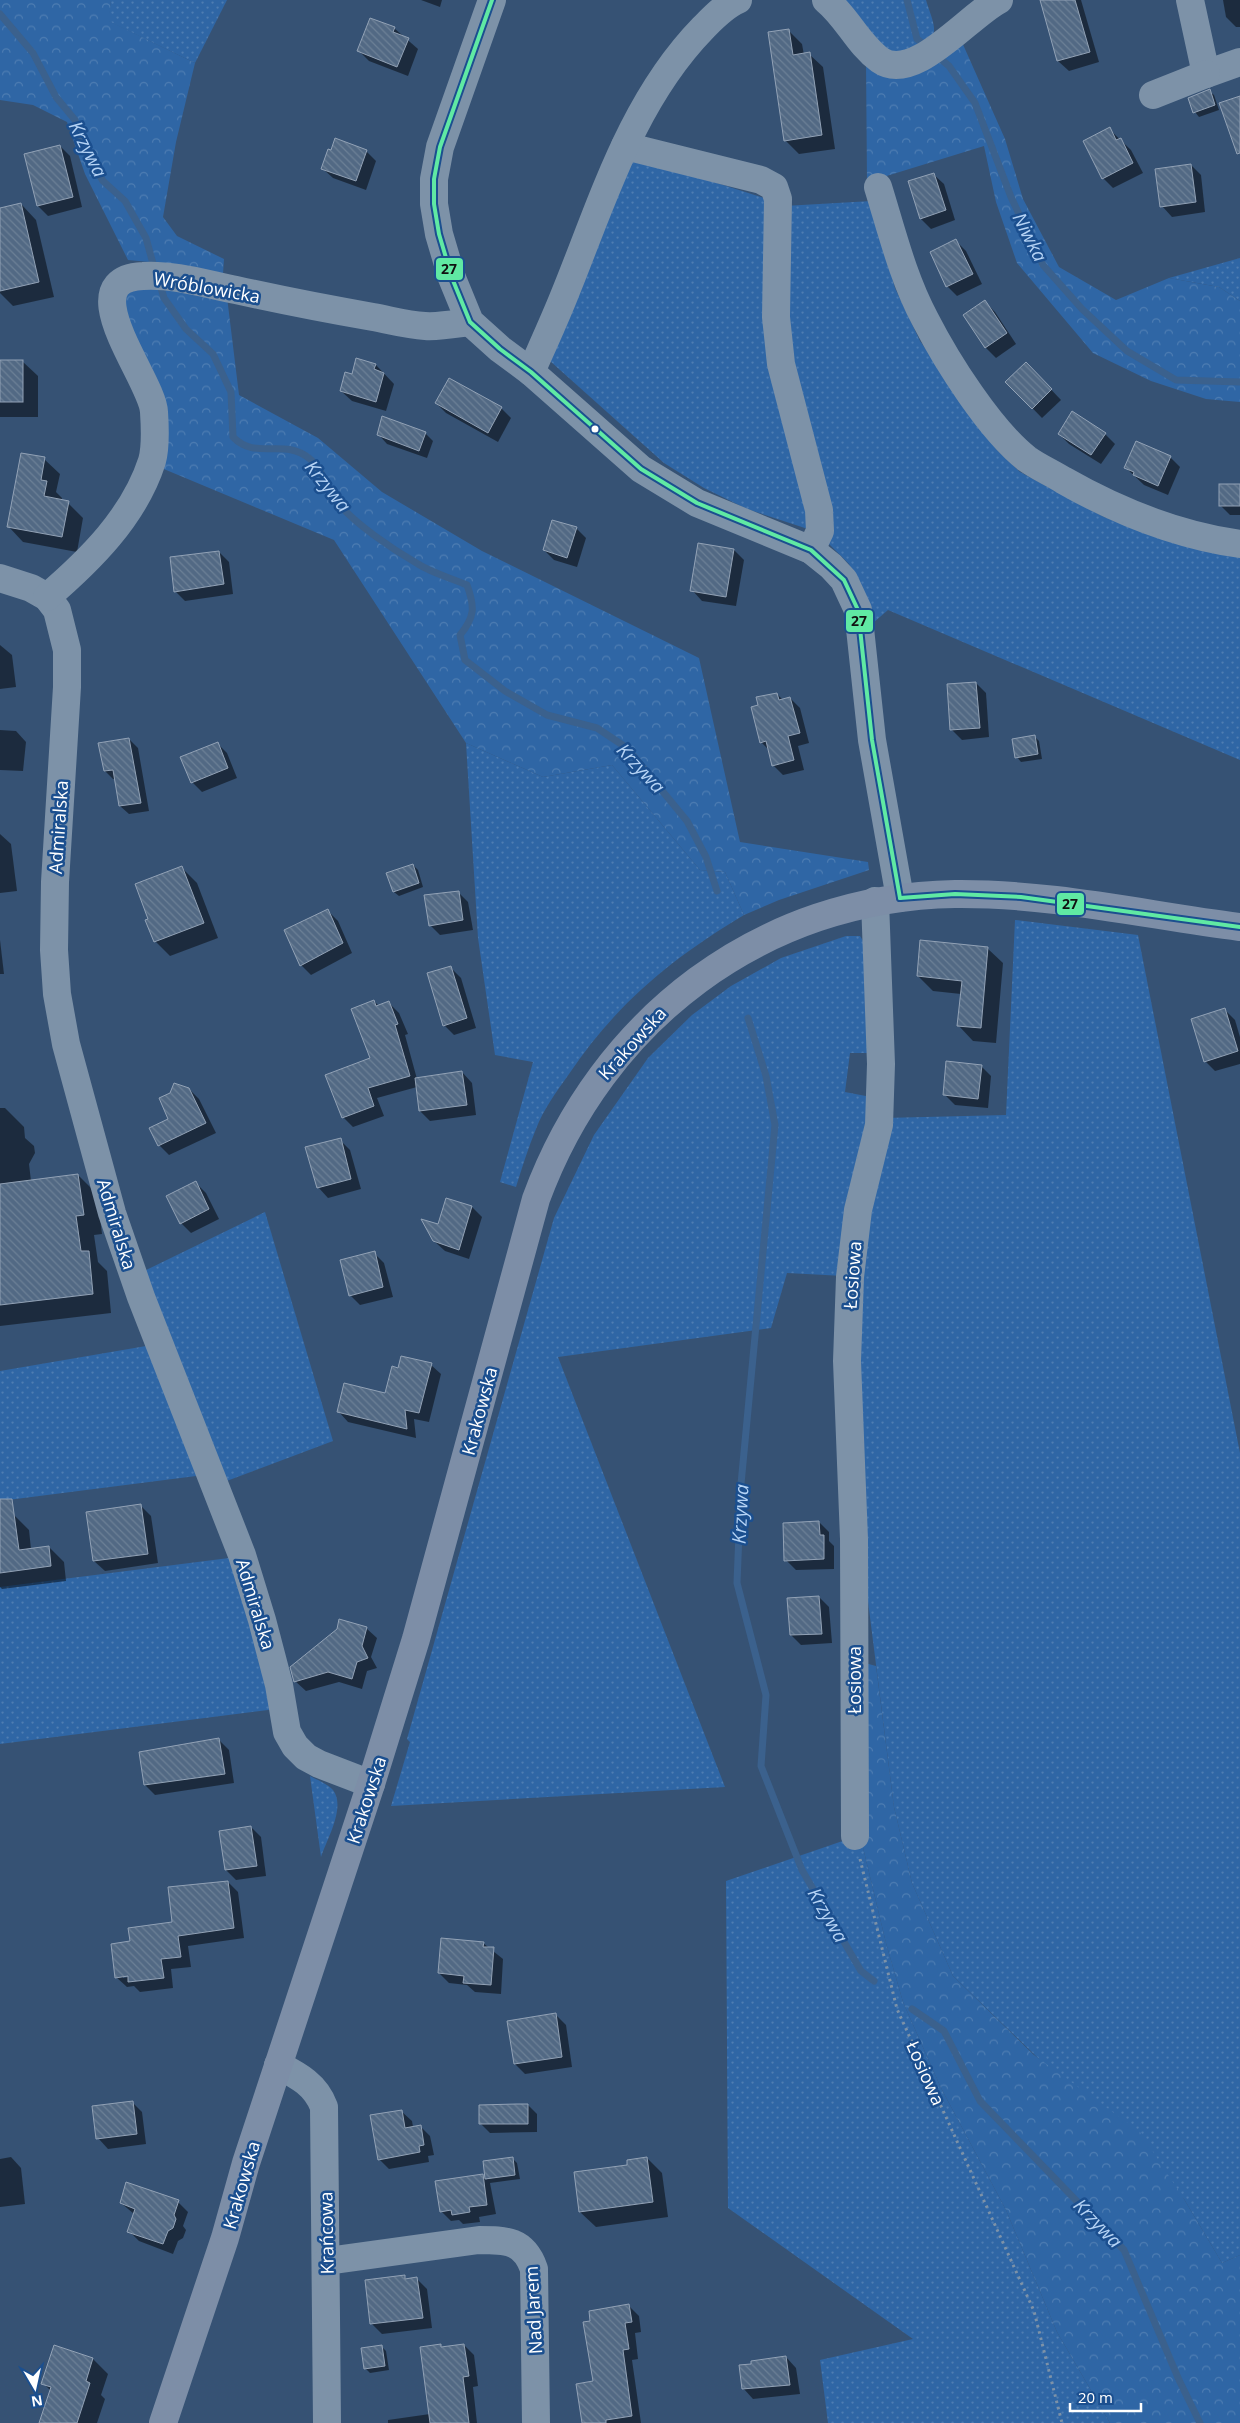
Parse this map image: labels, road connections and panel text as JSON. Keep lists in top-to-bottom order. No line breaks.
{"streets":{"main road":["Krakowska"],"street":["Wróblowicka","Admiralska","Łosiowa","Krańcowa","Nad Jarem"]},"crossings":[["Wróblowicka","Admiralska"],["Wróblowicka","Łosiowa"],["Admiralska","Krakowska"],["Krakowska","Łosiowa"],["Krakowska","Krańcowa"],["Krańcowa","Nad Jarem"]],"water":["Krzywa","Niwka"],"lines":["transit line 27"],"scale_bar":"20 m","north":"bottom"}
